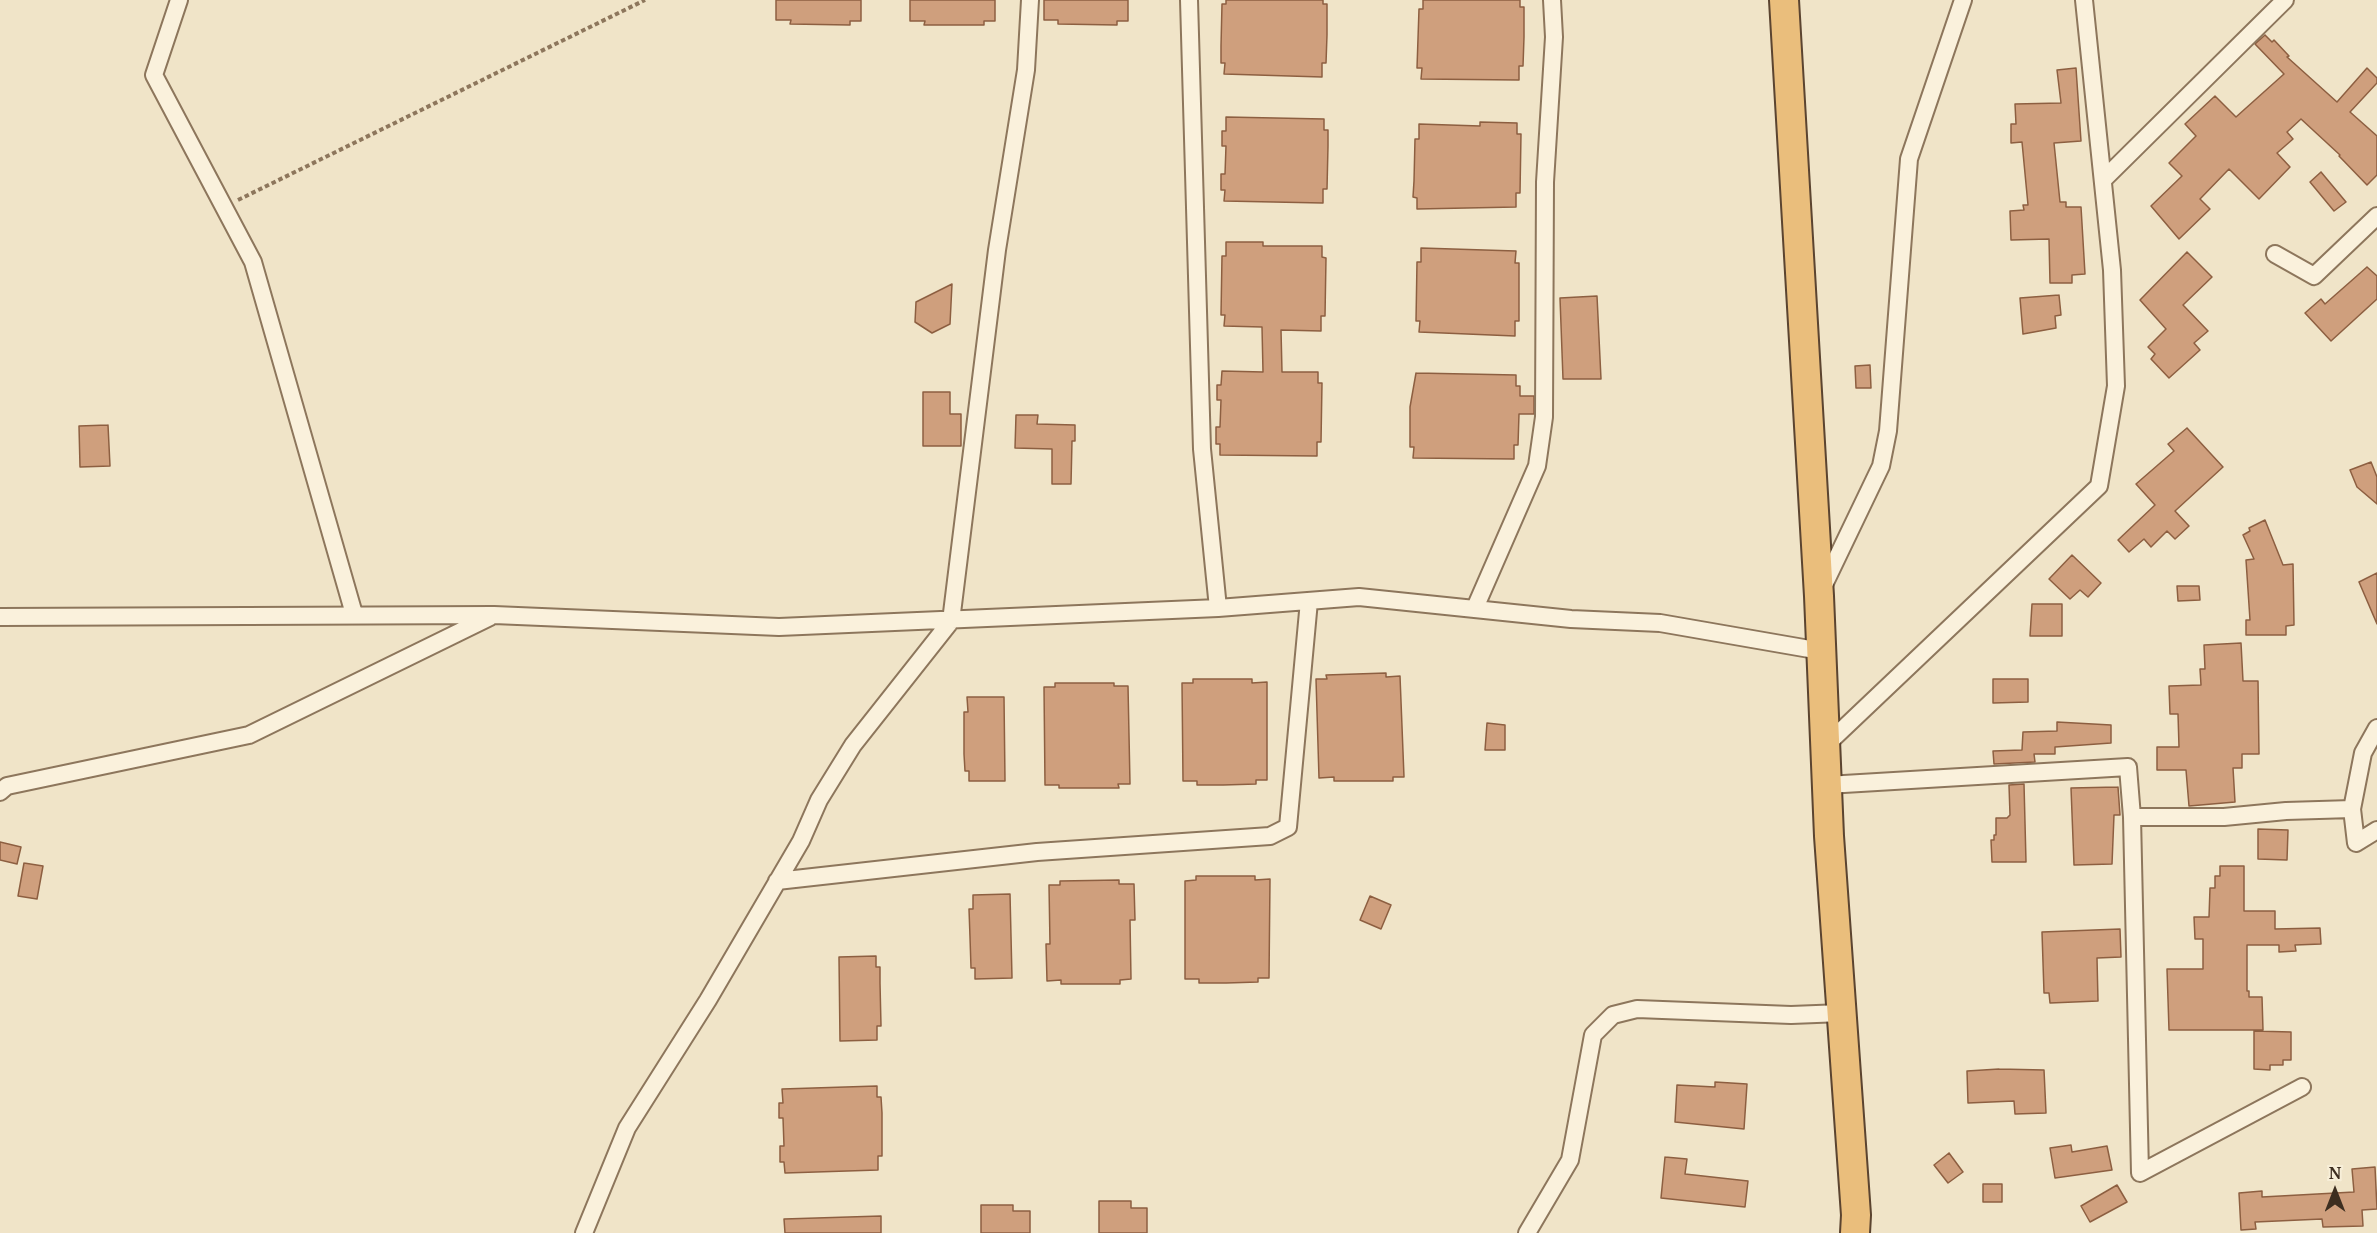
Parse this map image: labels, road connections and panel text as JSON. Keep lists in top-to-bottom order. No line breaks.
{"north":"top"}
